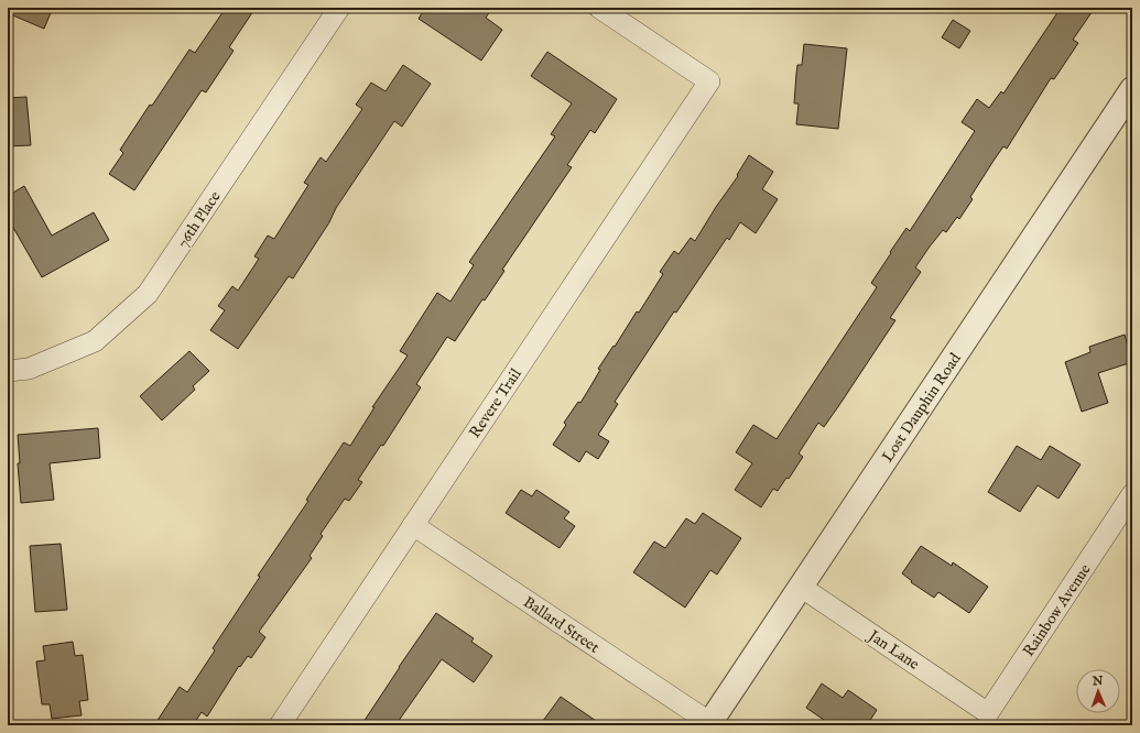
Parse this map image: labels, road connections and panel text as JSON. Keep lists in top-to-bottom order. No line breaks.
{"streets":{"street":["76th Place","Revere Trail","Lost Dauphin Road","Rainbow Avenue","Ballard Street","Jan Lane"]},"crossings":[["Revere Trail","Ballard Street"],["Lost Dauphin Road","Ballard Street"],["Lost Dauphin Road","Jan Lane"],["Rainbow Avenue","Jan Lane"]],"north":"top"}
